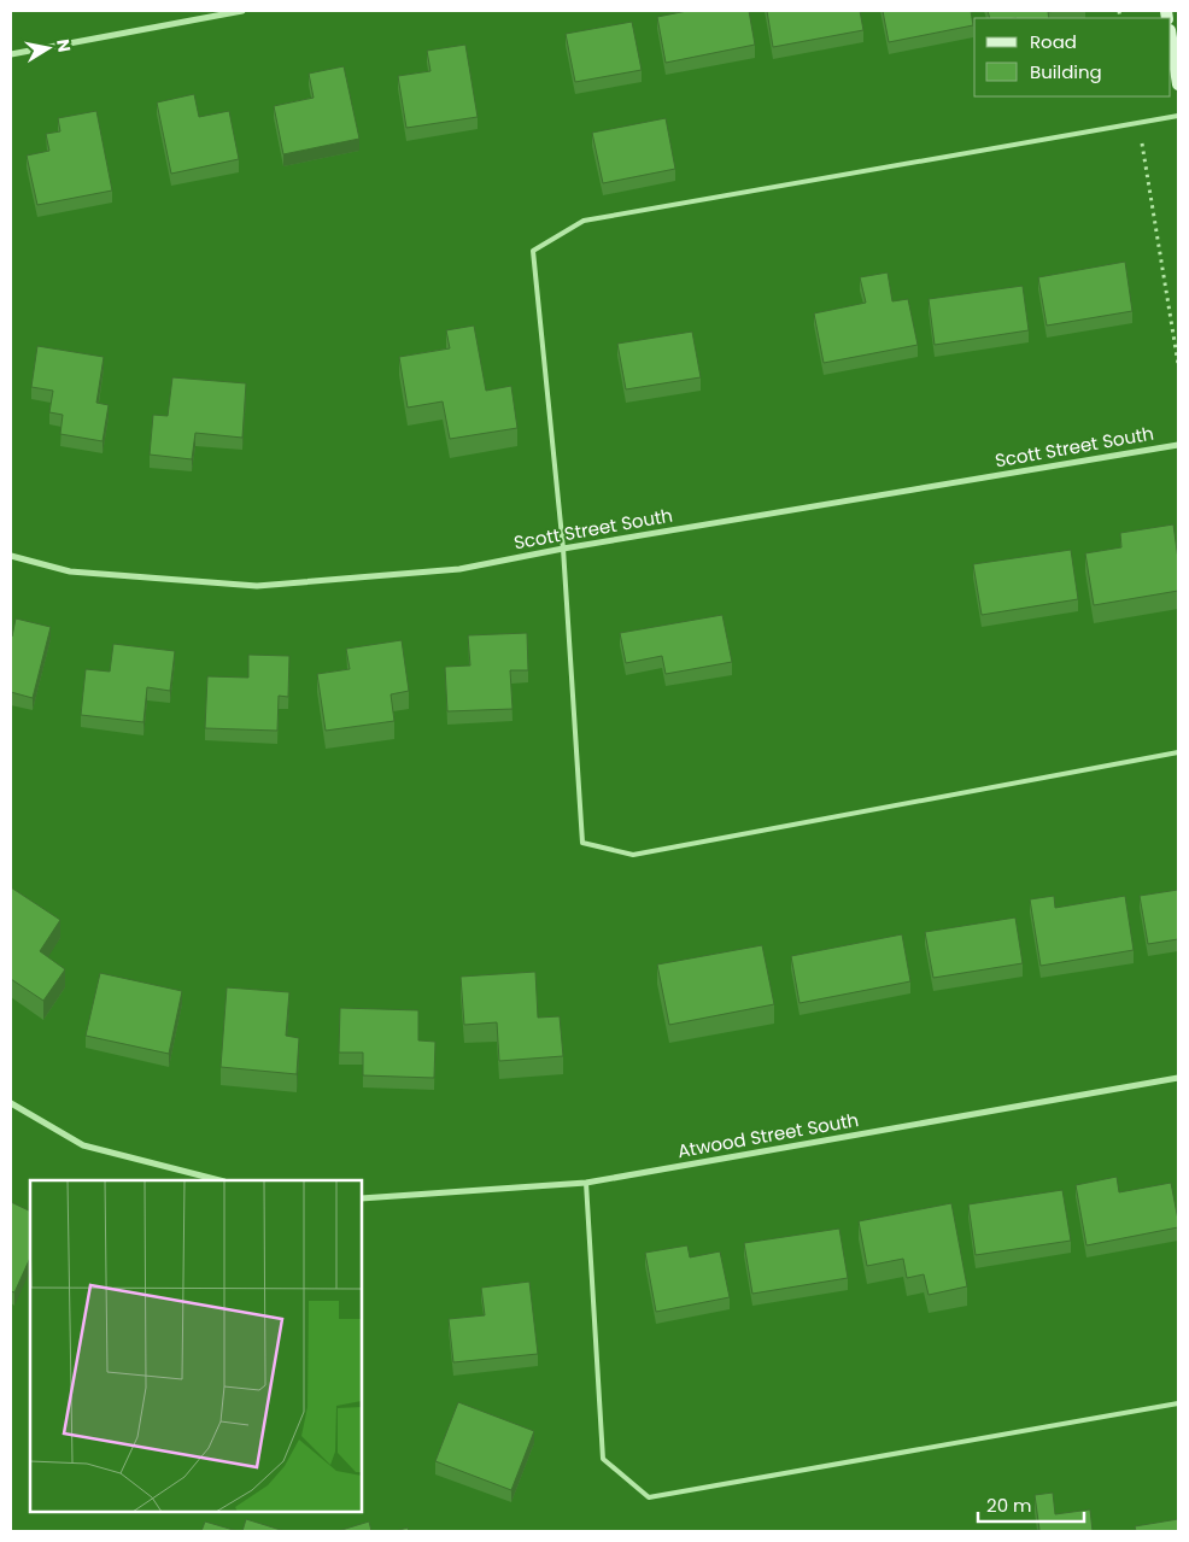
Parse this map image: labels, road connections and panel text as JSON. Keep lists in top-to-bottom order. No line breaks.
{"streets":{"street":["Scott Street South","Atwood Street South"]},"legend":["Road","Building"],"scale_bar":"20 m","north":"right"}
